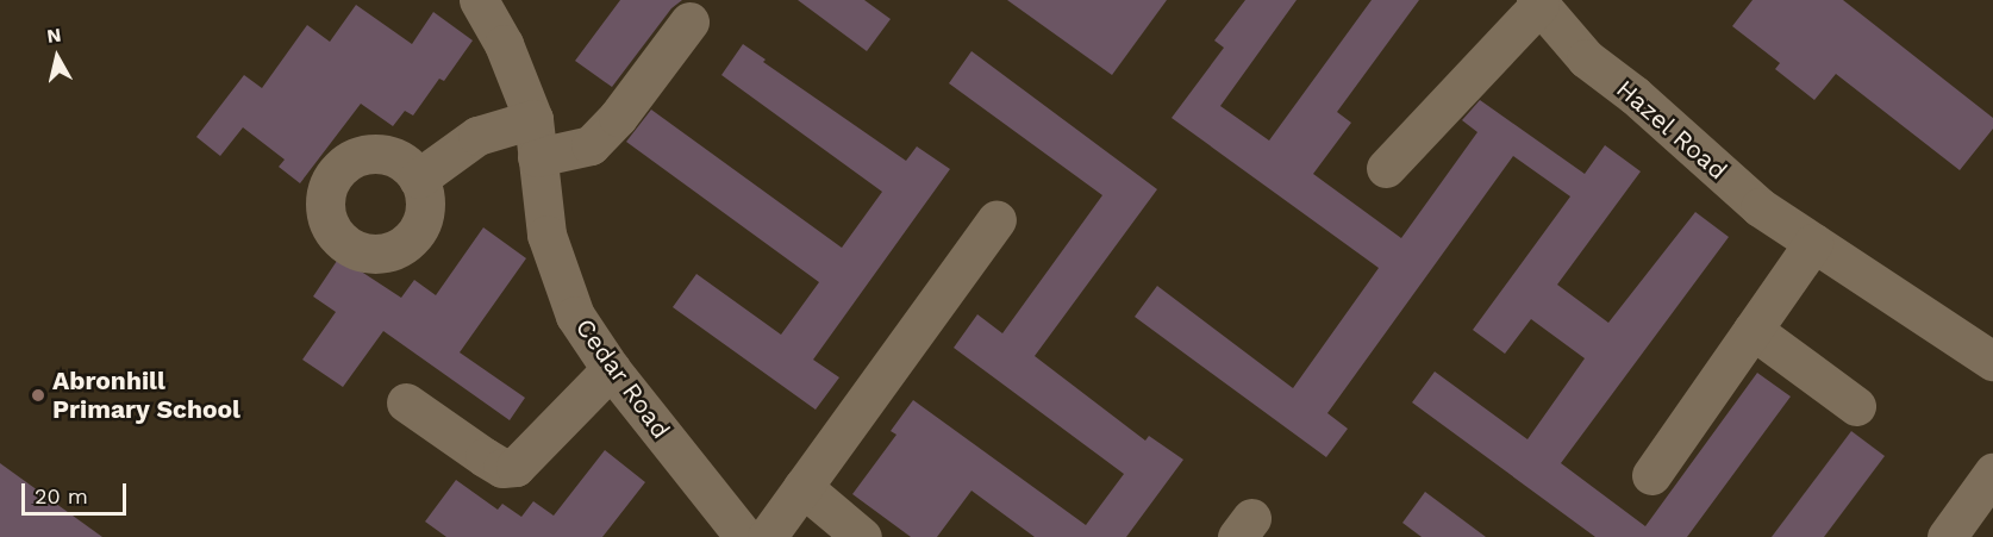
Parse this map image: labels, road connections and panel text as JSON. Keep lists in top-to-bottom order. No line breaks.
{"streets":{"street":["Hazel Road","Cedar Road"]},"places":["Abronhill Primary School"],"scale_bar":"20 m","north":"top"}
